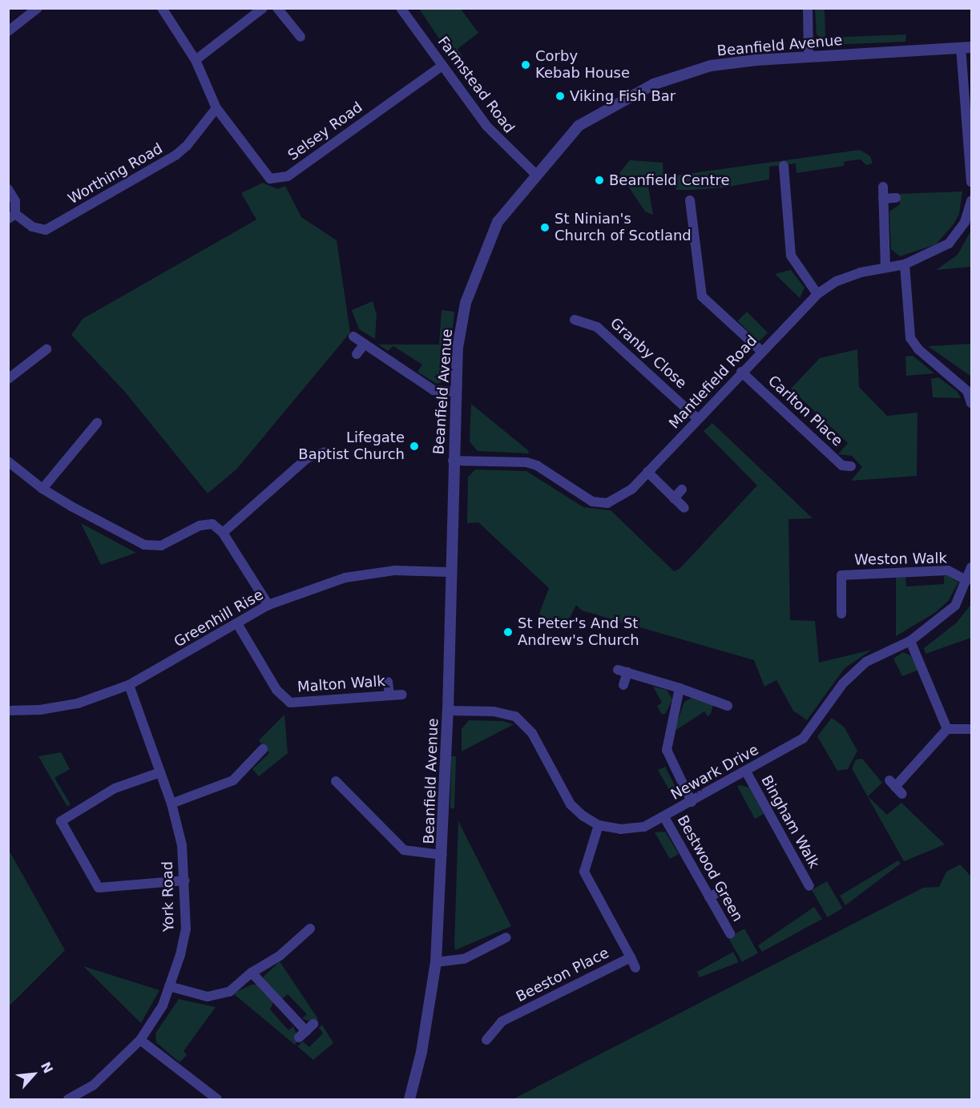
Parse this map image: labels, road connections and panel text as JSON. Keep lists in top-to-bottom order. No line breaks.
{"streets":{"street":["Beanfield Avenue","Farmstead Road","Selsey Road","Worthing Road","Granby Close","Mantlefield Road","Carlton Place","Weston Walk","Greenhill Rise","Malton Walk","Newark Drive","Bingham Walk","Bestwood Green","York Road","Beeston Place"]},"crossings":[["Beanfield Avenue","Farmstead Road"],["Beanfield Avenue","Mantlefield Road"],["Beanfield Avenue","Greenhill Rise"],["Beanfield Avenue","Newark Drive"],["Farmstead Road","Selsey Road"],["Selsey Road","Worthing Road"],["Granby Close","Mantlefield Road"],["Mantlefield Road","Carlton Place"],["Weston Walk","Newark Drive"],["Greenhill Rise","Malton Walk"],["Greenhill Rise","York Road"],["Newark Drive","Bingham Walk"],["Newark Drive","Bestwood Green"],["Newark Drive","Beeston Place"]],"places":["Corby Kebab House","Viking Fish Bar","Beanfield Centre","St Ninian's Church of Scotland","Lifegate Baptist Church","St Peter's And St Andrew's Church"],"north":"top right"}
